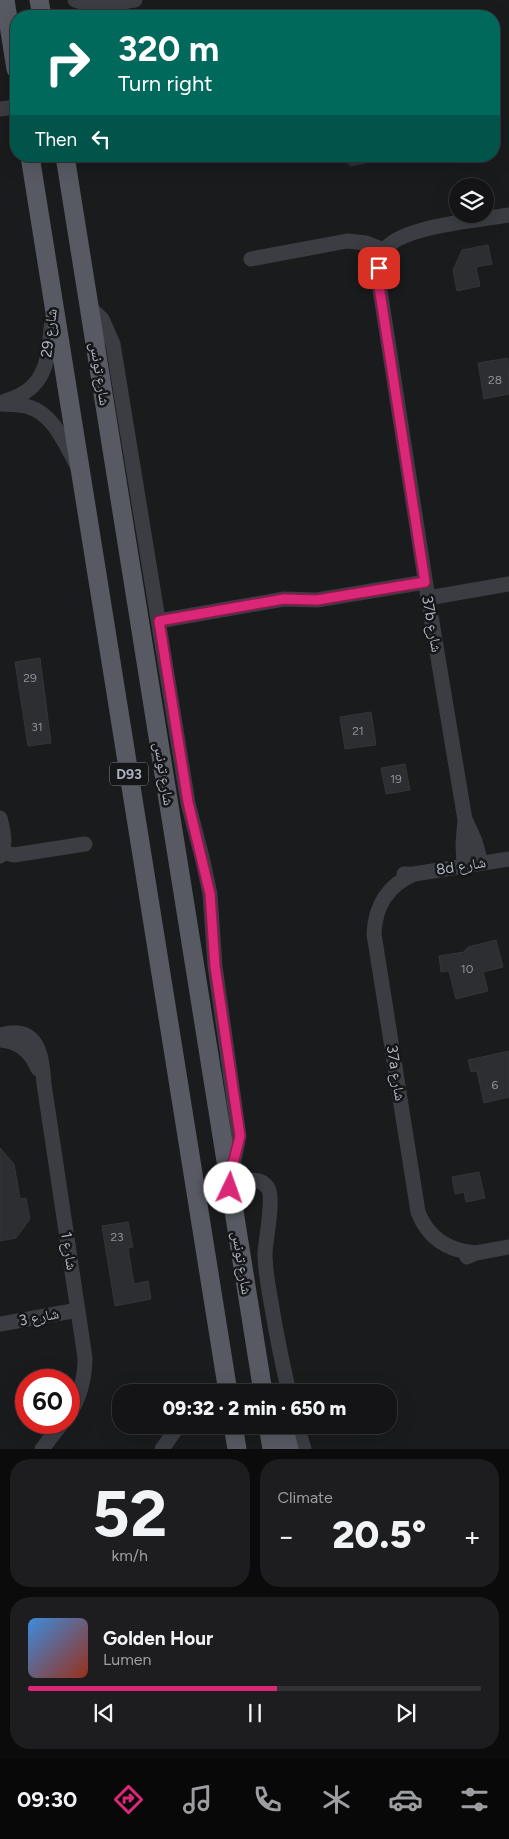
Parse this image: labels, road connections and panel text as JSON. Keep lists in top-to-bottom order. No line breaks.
{"streets":{"main road":["شارع تونس","D93"],"street":["شارع 29","37b شارع","8d شارع","37a شارع","شارع 1","شارع 3"]},"crossings":[["شارع 29","D93"],["37b شارع","8d شارع"],["8d شارع","37a شارع"],["شارع 1","شارع 3"]],"house_numbers":["28","29","31","21","19","10","6","23"],"page":{"turn":["320 m","Turn right"],"then":"Then","limit":"60","trip":"09:32 · 2 min · 650 m","tile":[["52","km/h"],"Climate"],"heat":["−","20.5°","+"],"song":["Golden Hour","Lumen"],"tabs":"09:30"}}
